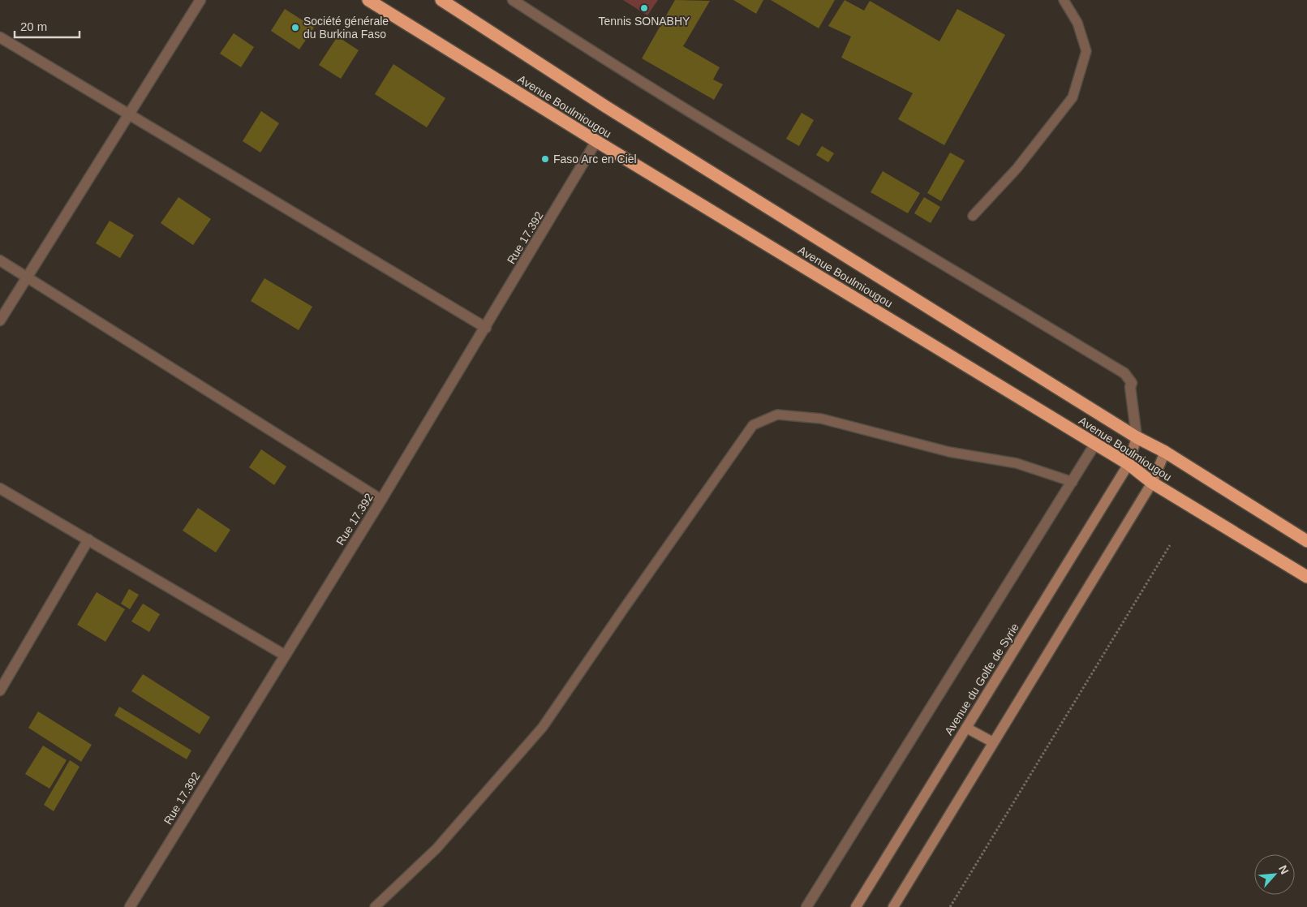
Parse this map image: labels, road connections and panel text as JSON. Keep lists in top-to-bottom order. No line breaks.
{"streets":{"highway":["Avenue Boulmiougou"],"main road":["Avenue du Golfe de Syrie"],"street":["Rue 17.392"]},"crossings":[["Avenue Boulmiougou","Rue 17.392"],["Avenue Boulmiougou","Avenue du Golfe de Syrie"]],"places":["Tennis SONABHY","Société générale du Burkina Faso","Faso Arc en Ciel"],"scale_bar":"20 m","north":"top right"}
